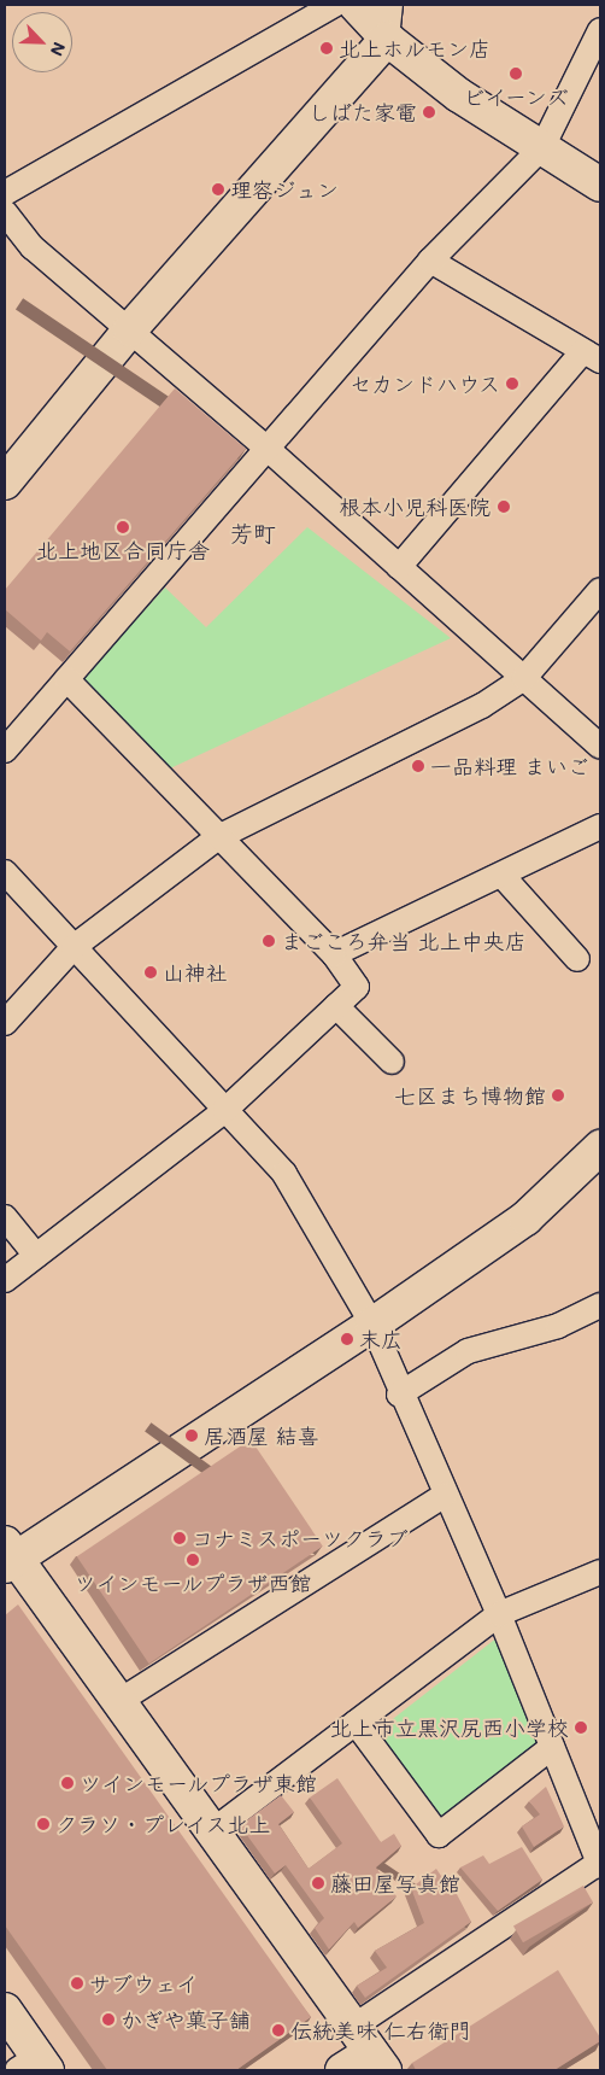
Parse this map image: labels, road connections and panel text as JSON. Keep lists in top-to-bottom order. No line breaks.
{"districts":["芳町"],"places":["北上ホルモン店","ビイーンズ","しばた家電","理容ジュン","セカンドハウス","根本小児科医院","北上地区合同庁舎","一品料理 まいご","まごころ弁当 北上中央店","山神社","七区まち博物館","末広","居酒屋 結喜","コナミスポーツクラブ","ツインモールプラザ西館","北上市立黒沢尻西小学校","ツインモールプラザ東館","クラソ・プレイス北上","藤田屋写真館","サブウェイ","かぎや菓子舗","伝統美味 仁右衛門"],"north":"bottom right"}
